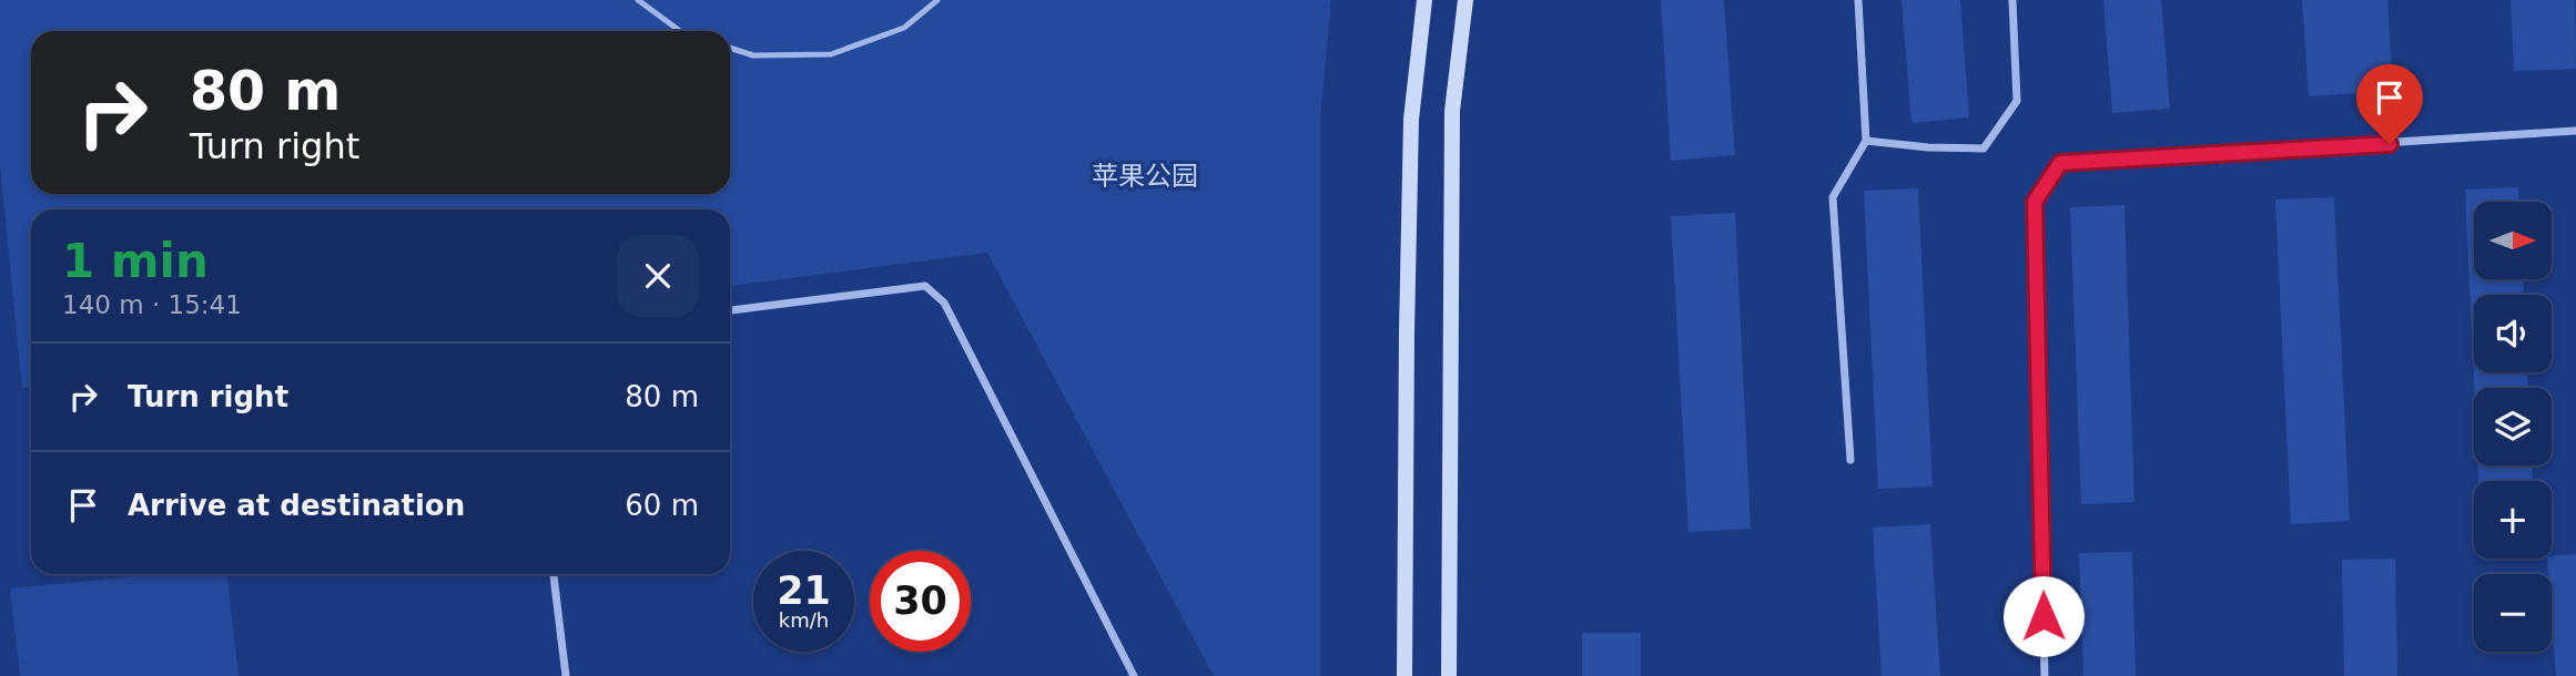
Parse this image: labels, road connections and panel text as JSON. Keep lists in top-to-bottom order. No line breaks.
{"parks":["苹果公园"],"north":"right","page":{"turn":["80 m","Turn right"],"map_buttons":["+","−"],"heading":["1 min","140 m · 15:41"],"list":[{"name":"Turn right","value":"80 m"},{"name":"Arrive at destination","value":"60 m"}],"speed":"21 km/h","limit":"30"}}
